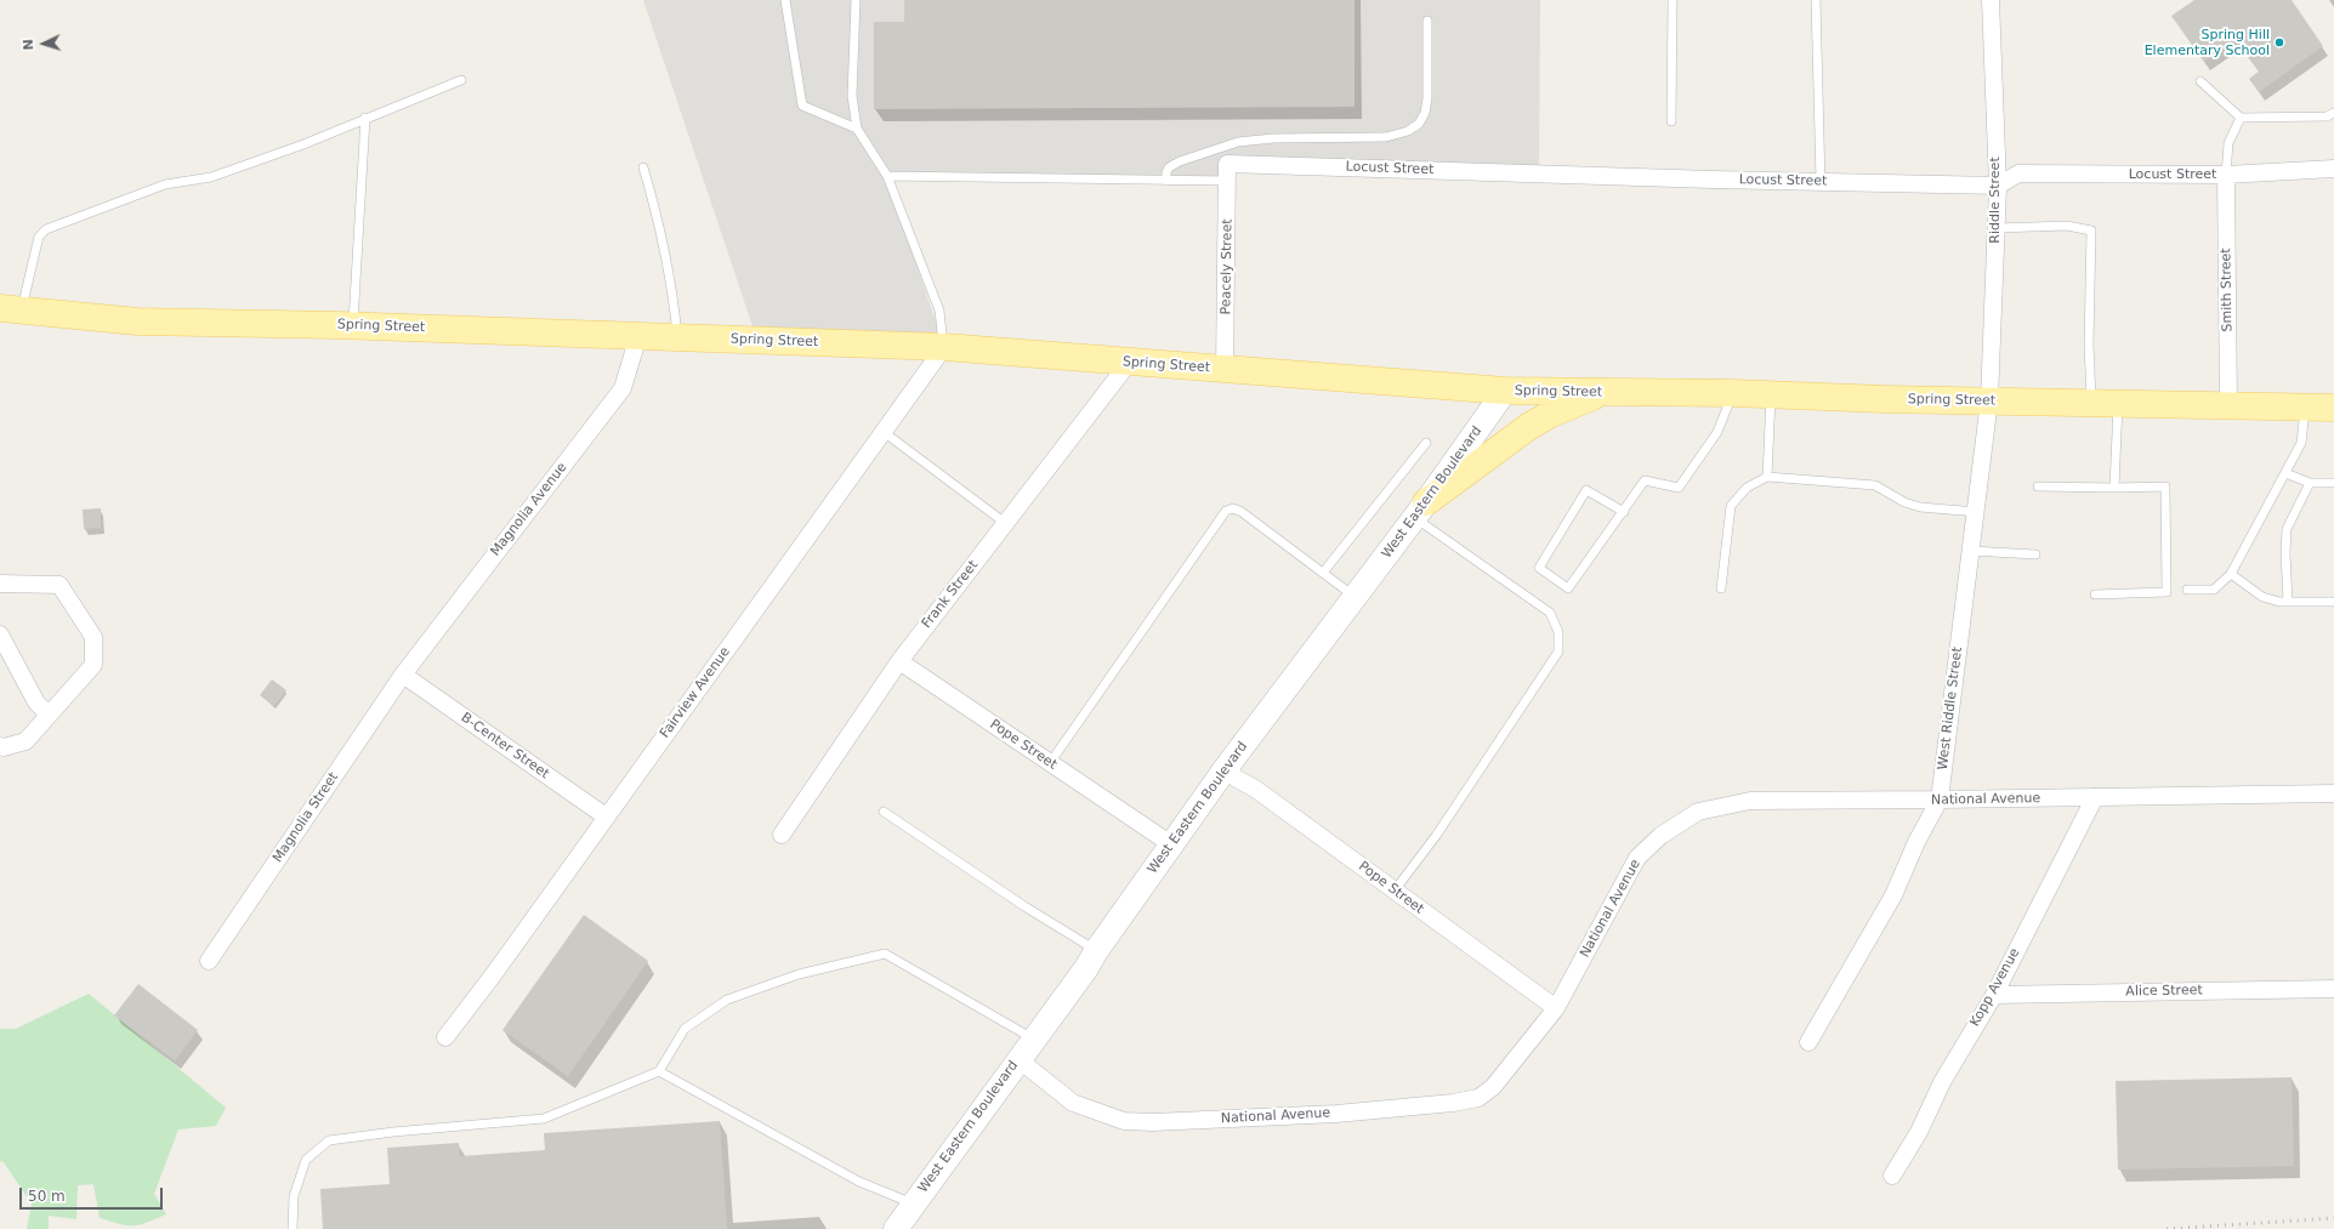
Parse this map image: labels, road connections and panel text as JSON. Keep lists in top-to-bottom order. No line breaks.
{"streets":{"main road":["Spring Street","West Eastern Boulevard"],"street":["Locust Street","Riddle Street","Peacely Street","Smith Street","Magnolia Avenue","Frank Street","Fairview Avenue","West Riddle Street","Pope Street","B-Center Street","National Avenue","Magnolia Street","Kopp Avenue","Alice Street"]},"crossings":[["Locust Street","Riddle Street"],["Locust Street","Peacely Street"],["Locust Street","Smith Street"],["Riddle Street","Spring Street"],["Riddle Street","West Riddle Street"],["Peacely Street","Spring Street"],["Smith Street","Spring Street"],["Spring Street","West Eastern Boulevard"],["Spring Street","Magnolia Avenue"],["Spring Street","Frank Street"],["Spring Street","Fairview Avenue"],["Spring Street","West Riddle Street"],["West Eastern Boulevard","Pope Street"],["West Eastern Boulevard","National Avenue"],["Magnolia Avenue","B-Center Street"],["Magnolia Avenue","Magnolia Street"],["Frank Street","Pope Street"],["Fairview Avenue","B-Center Street"],["West Riddle Street","National Avenue"],["Pope Street","National Avenue"],["B-Center Street","Magnolia Street"],["National Avenue","Kopp Avenue"],["Kopp Avenue","Alice Street"]],"places":["Spring Hill Elementary School"],"scale_bar":"50 m","north":"left"}
